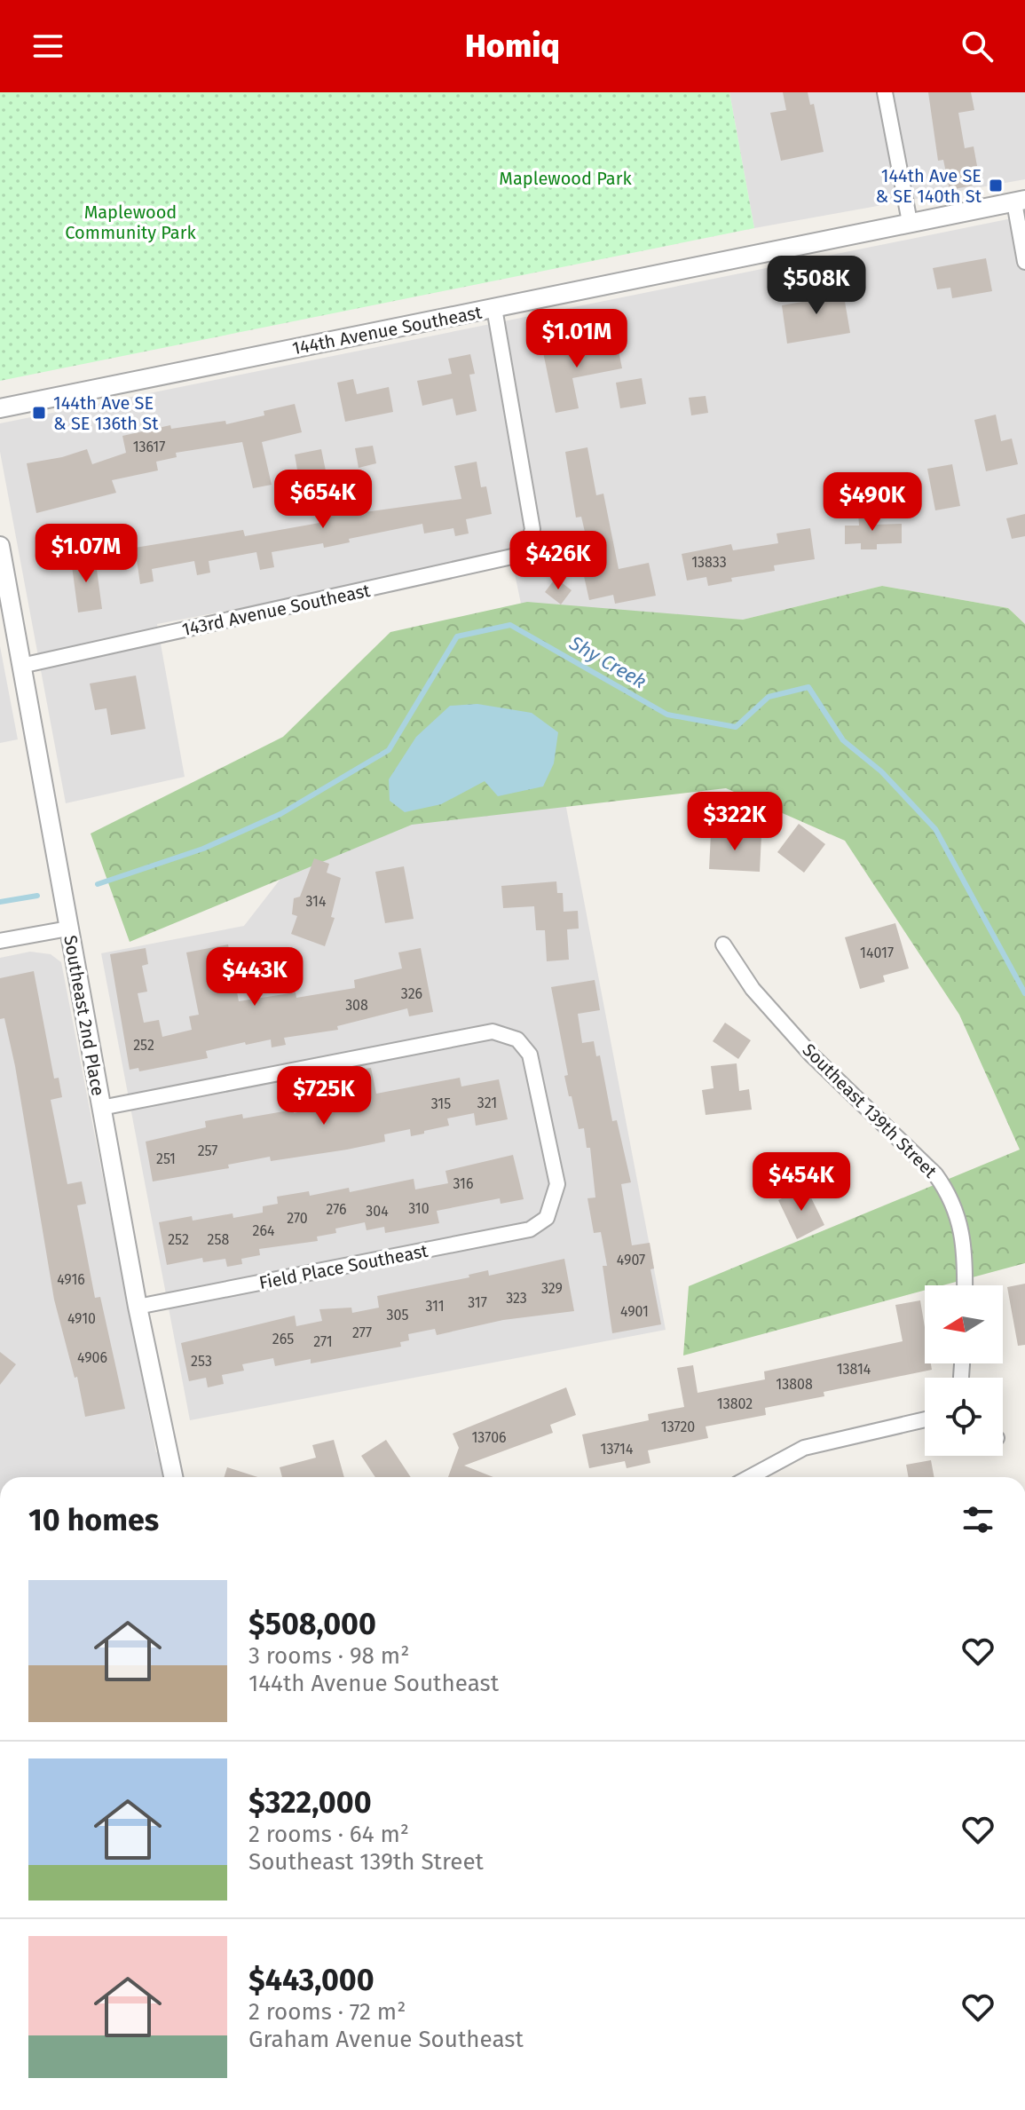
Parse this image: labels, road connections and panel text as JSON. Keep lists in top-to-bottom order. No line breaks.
{"streets":{"street":["144th Avenue Southeast","143rd Avenue Southeast","Southeast 2nd Place","Southeast 139th Street","Field Place Southeast"]},"crossings":[["144th Avenue Southeast","143rd Avenue Southeast"],["143rd Avenue Southeast","Southeast 2nd Place"],["Southeast 2nd Place","Field Place Southeast"]],"water":["Shy Creek"],"parks":["Maplewood Park","Maplewood Community Park"],"places":{"transit":["144th Ave SE & SE 140th St","144th Ave SE & SE 136th St"]},"house_numbers":["13617","13833","314","14017","326","308","252","321","315","257","251","316","310","276","304","270","264","252","258","4907","4916","329","323","317","311","4901","305","4910","277","265","271","4906","253","13814","13808","13802","13720","13706","13714"],"north":"left","page":{"header":"Homiq","price":["$508K","$1.01M","$654K","$490K","$1.07M","$426K","$322K","$443K","$725K","$454K"],"heading":"10 homes","list":[{"name":"$508,000","note":"3 rooms · 98 m² · 144th Avenue Southeast"},{"name":"$322,000","note":"2 rooms · 64 m² · Southeast 139th Street"},{"name":"$443,000","note":"2 rooms · 72 m² · Graham Avenue Southeast"}]}}
